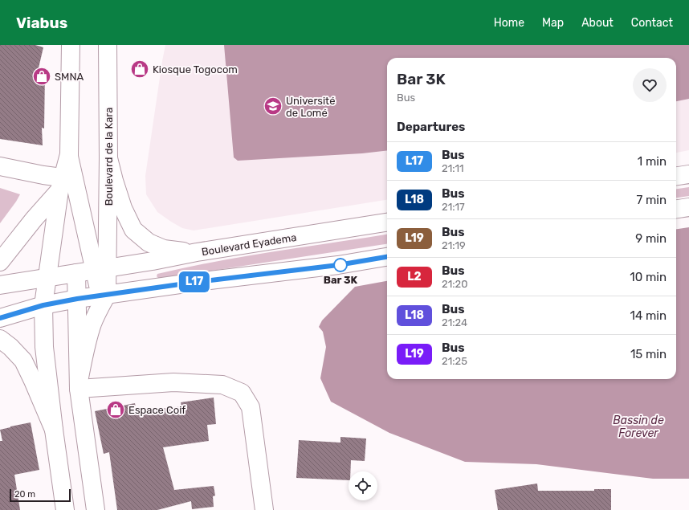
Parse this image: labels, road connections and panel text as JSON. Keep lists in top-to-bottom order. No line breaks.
{"streets":{"main road":["Boulevard de la Kara","Boulevard Eyadema"]},"crossings":[["Boulevard de la Kara","Boulevard Eyadema"]],"water":["Bassin de Forever"],"places":{"shop":["Kiosque Togocom","SMNA","Espace Coif"],"school or university":["Université de Lomé"],"other":["Bar 3K"]},"lines":["bus line L17"],"scale_bar":"20 m","page":{"header":"Viabus","nav":["Home","Map","About","Contact"],"on_map":"L17","heading":[["Bar 3K","Bus"],"Departures"],"list":[{"mark":"L17","name":"Bus","note":"21:11","value":"1 min"},{"mark":"L18","name":"Bus","note":"21:17","value":"7 min"},{"mark":"L19","name":"Bus","note":"21:19","value":"9 min"},{"mark":"L2","name":"Bus","note":"21:20","value":"10 min"},{"mark":"L18","name":"Bus","note":"21:24","value":"14 min"},{"mark":"L19","name":"Bus","note":"21:25","value":"15 min"}],"scale":"20 m"}}
